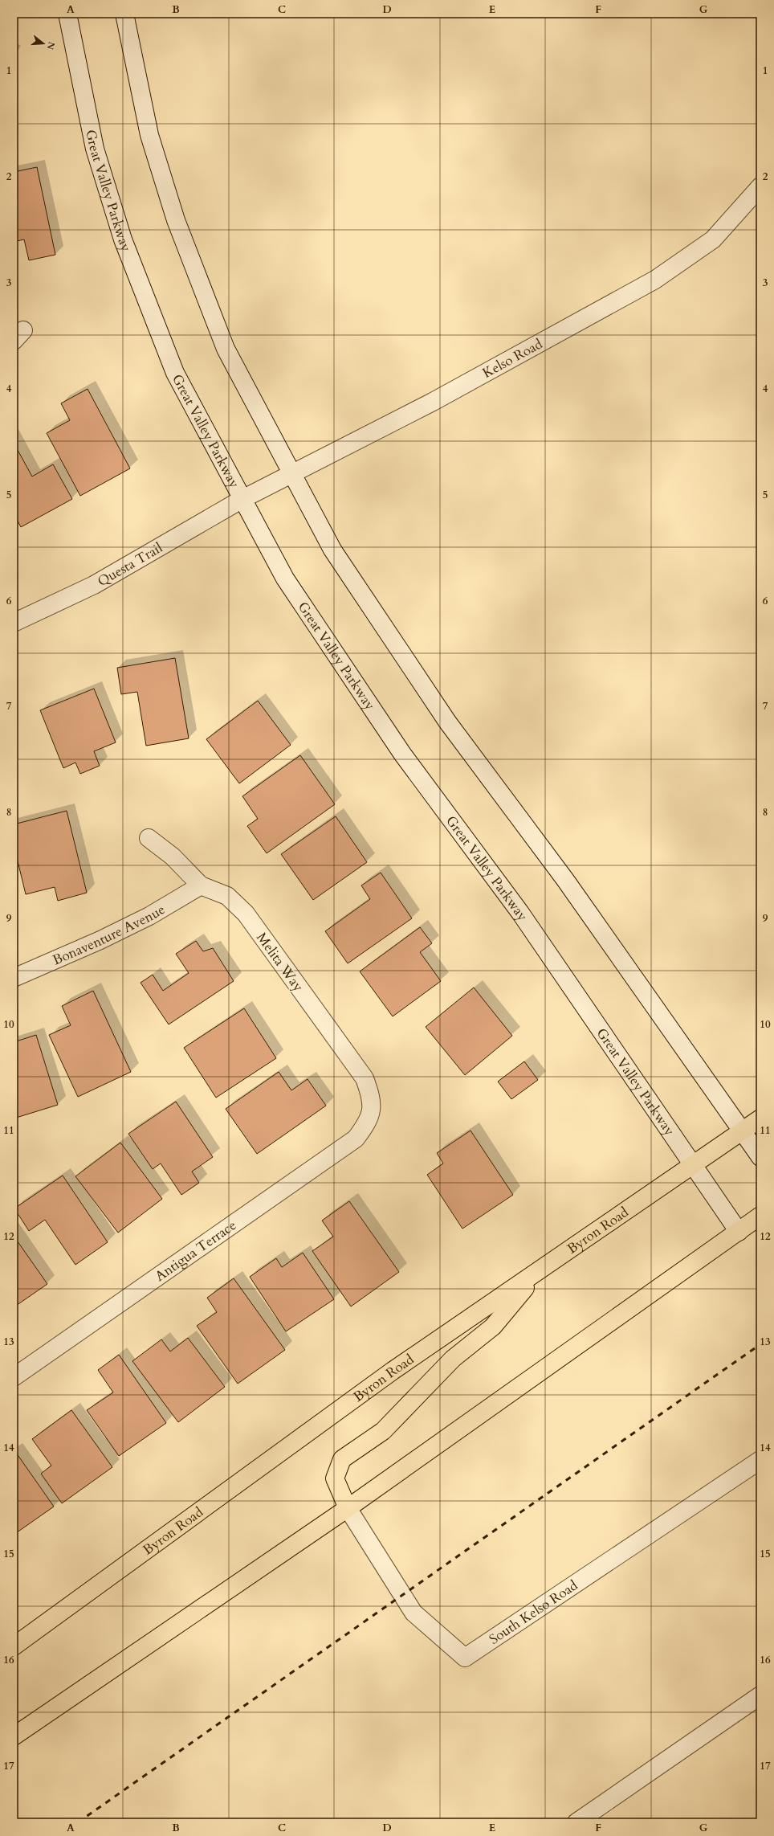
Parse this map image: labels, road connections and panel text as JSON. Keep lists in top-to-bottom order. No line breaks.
{"streets":{"main road":["Great Valley Parkway","Kelso Road","Questa Trail","Bonaventure Avenue","Melita Way","Byron Road","Antigua Terrace","South Kelso Road"]},"crossings":[["Great Valley Parkway","Kelso Road"],["Great Valley Parkway","Questa Trail"],["Great Valley Parkway","Byron Road"],["Kelso Road","Questa Trail"],["Bonaventure Avenue","Melita Way"],["Melita Way","Antigua Terrace"]],"north":"right","grid":{"columns":["A","B","C","D","E","F","G"],"rows":["1","2","3","4","5","6","7","8","9","10","11","12","13","14","15","16","17"]}}
